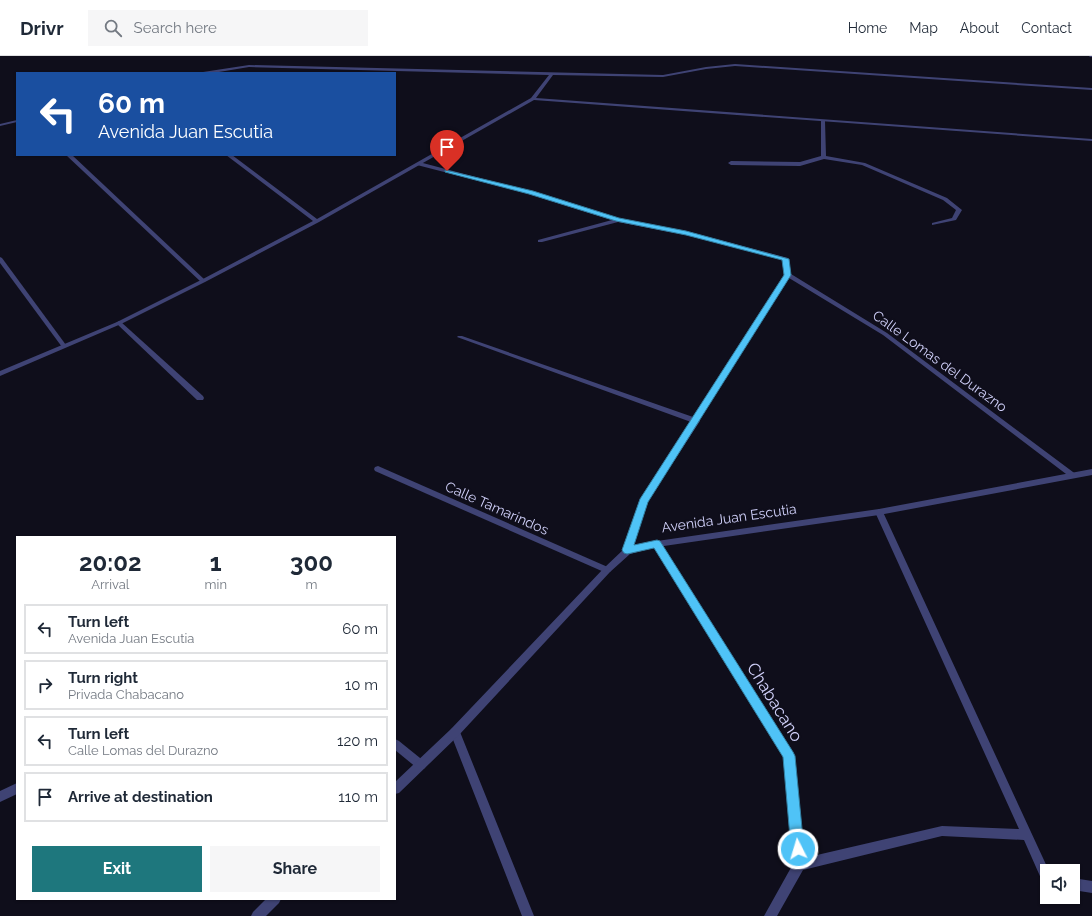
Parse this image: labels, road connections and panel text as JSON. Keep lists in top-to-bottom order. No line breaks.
{"streets":{"street":["Calle Lomas del Durazno","Calle Tamarindos","Avenida Juan Escutia","Chabacano"]},"crossings":[["Calle Lomas del Durazno","Avenida Juan Escutia"],["Avenida Juan Escutia","Chabacano"]],"page":{"header":"Drivr","search":"Search here","nav":["Home","Map","About","Contact"],"turn":["60 m","Avenida Juan Escutia"],"eta":["20:02","Arrival","1","min","300","m"],"list":[{"name":"Turn left","note":"Avenida Juan Escutia","value":"60 m"},{"name":"Turn right","note":"Privada Chabacano","value":"10 m"},{"name":"Turn left","note":"Calle Lomas del Durazno","value":"120 m"},{"name":"Arrive at destination","value":"110 m"}],"buttons":["Exit","Share"]}}
